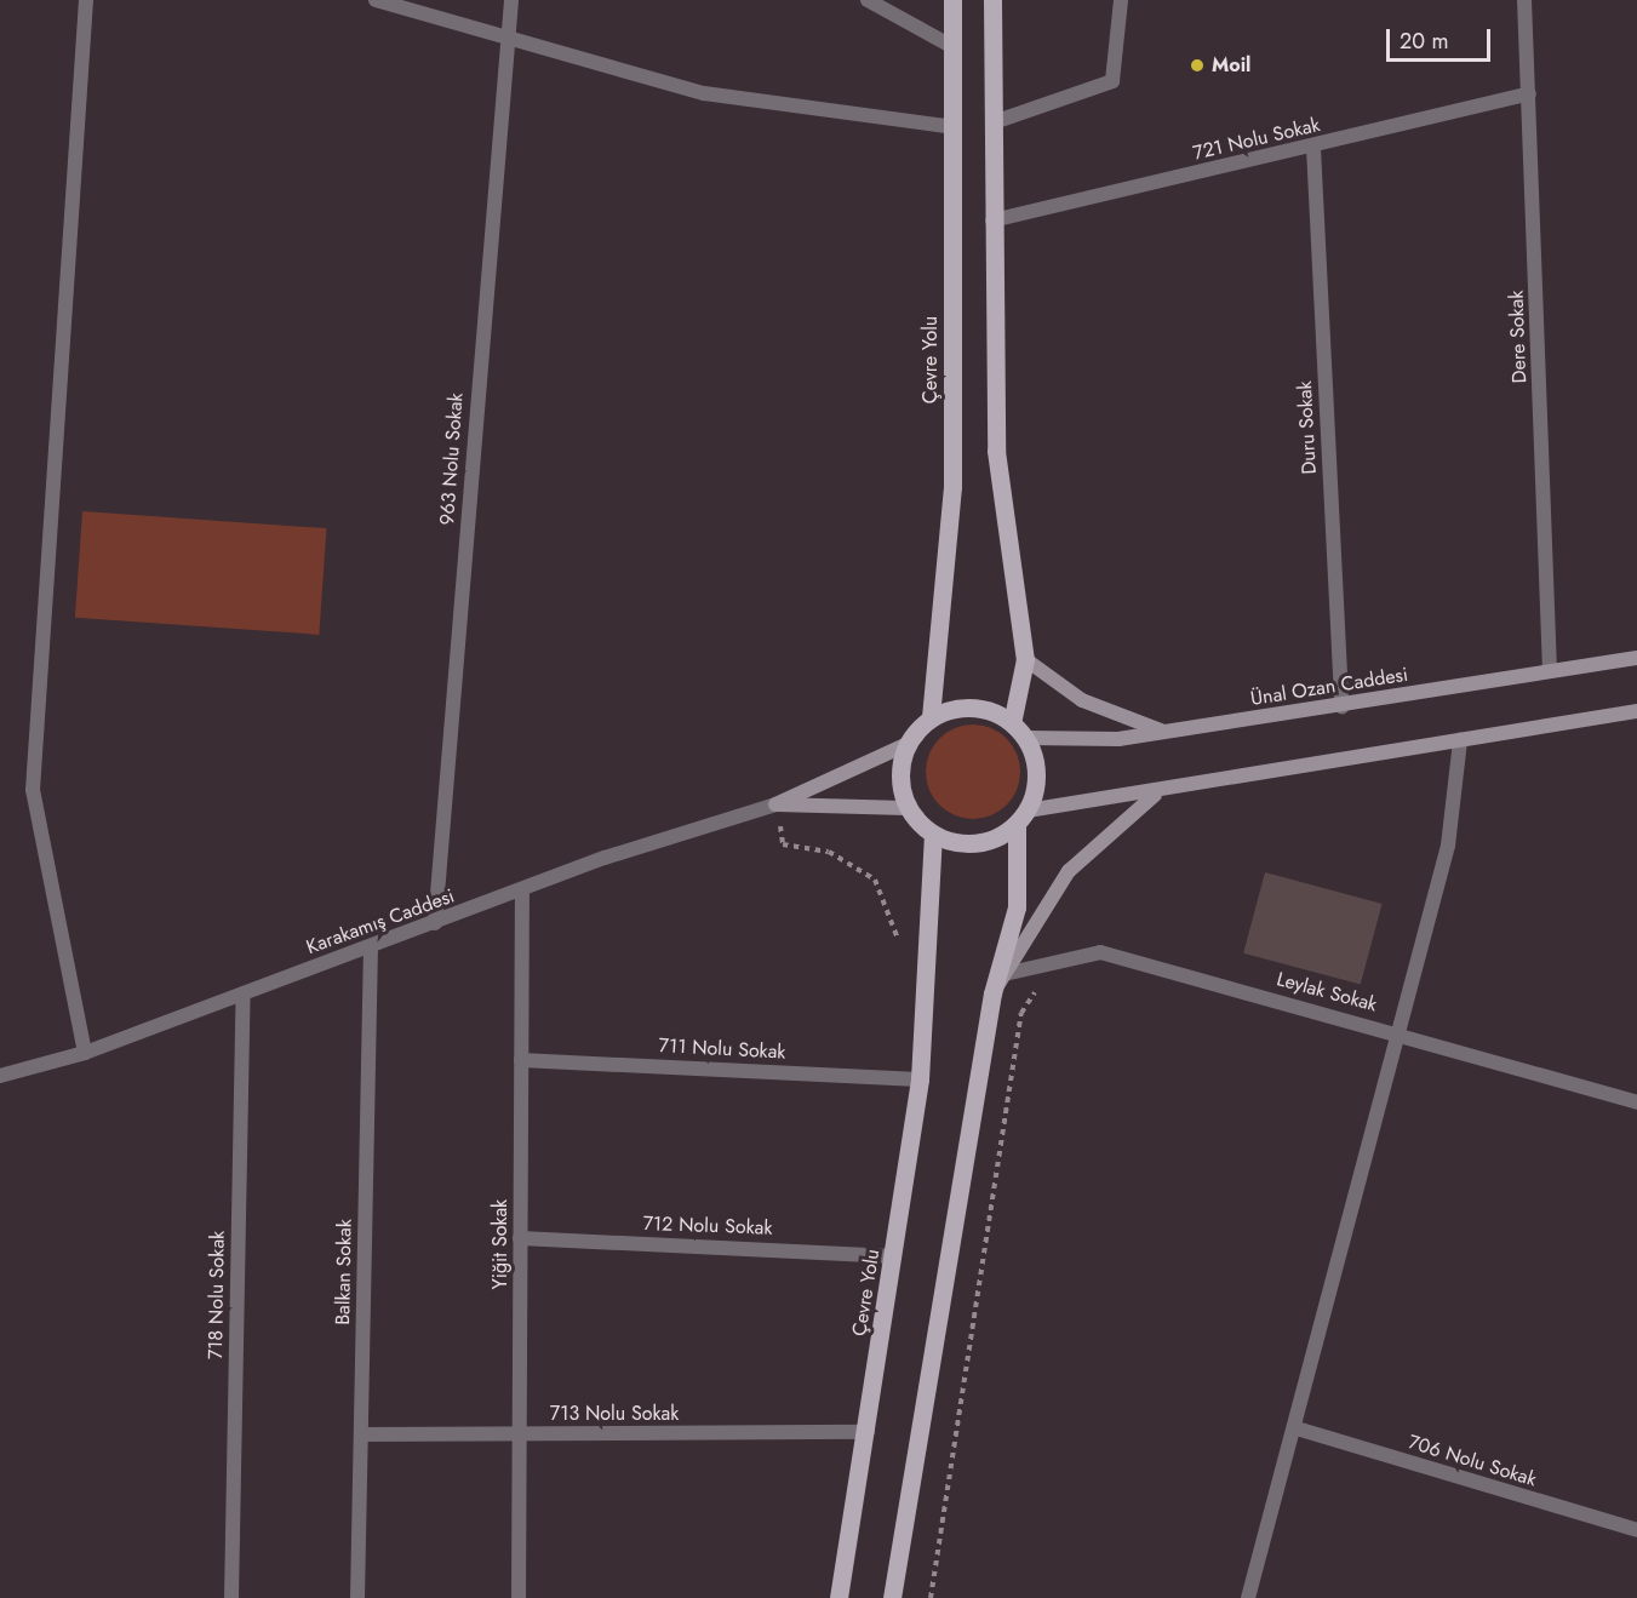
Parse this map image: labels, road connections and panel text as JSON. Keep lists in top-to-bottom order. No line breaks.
{"streets":{"main road":["Çevre Yolu","Ünal Ozan Caddesi"],"street":["721 Nolu Sokak","Dere Sokak","Duru Sokak","963 Nolu Sokak","Karakamış Caddesi","Leylak Sokak","711 Nolu Sokak","712 Nolu Sokak","Yiğit Sokak","Balkan Sokak","718 Nolu Sokak","713 Nolu Sokak","706 Nolu Sokak"]},"crossings":[["721 Nolu Sokak","Dere Sokak"],["721 Nolu Sokak","Duru Sokak"],["Dere Sokak","Ünal Ozan Caddesi"],["Çevre Yolu","Ünal Ozan Caddesi"],["Çevre Yolu","711 Nolu Sokak"],["Çevre Yolu","712 Nolu Sokak"],["Çevre Yolu","713 Nolu Sokak"],["Duru Sokak","Ünal Ozan Caddesi"],["963 Nolu Sokak","Karakamış Caddesi"],["Karakamış Caddesi","Yiğit Sokak"],["Karakamış Caddesi","Balkan Sokak"],["Karakamış Caddesi","718 Nolu Sokak"],["711 Nolu Sokak","Yiğit Sokak"],["712 Nolu Sokak","Yiğit Sokak"],["Yiğit Sokak","713 Nolu Sokak"],["Balkan Sokak","713 Nolu Sokak"]],"places":["Moil"],"scale_bar":"20 m"}
